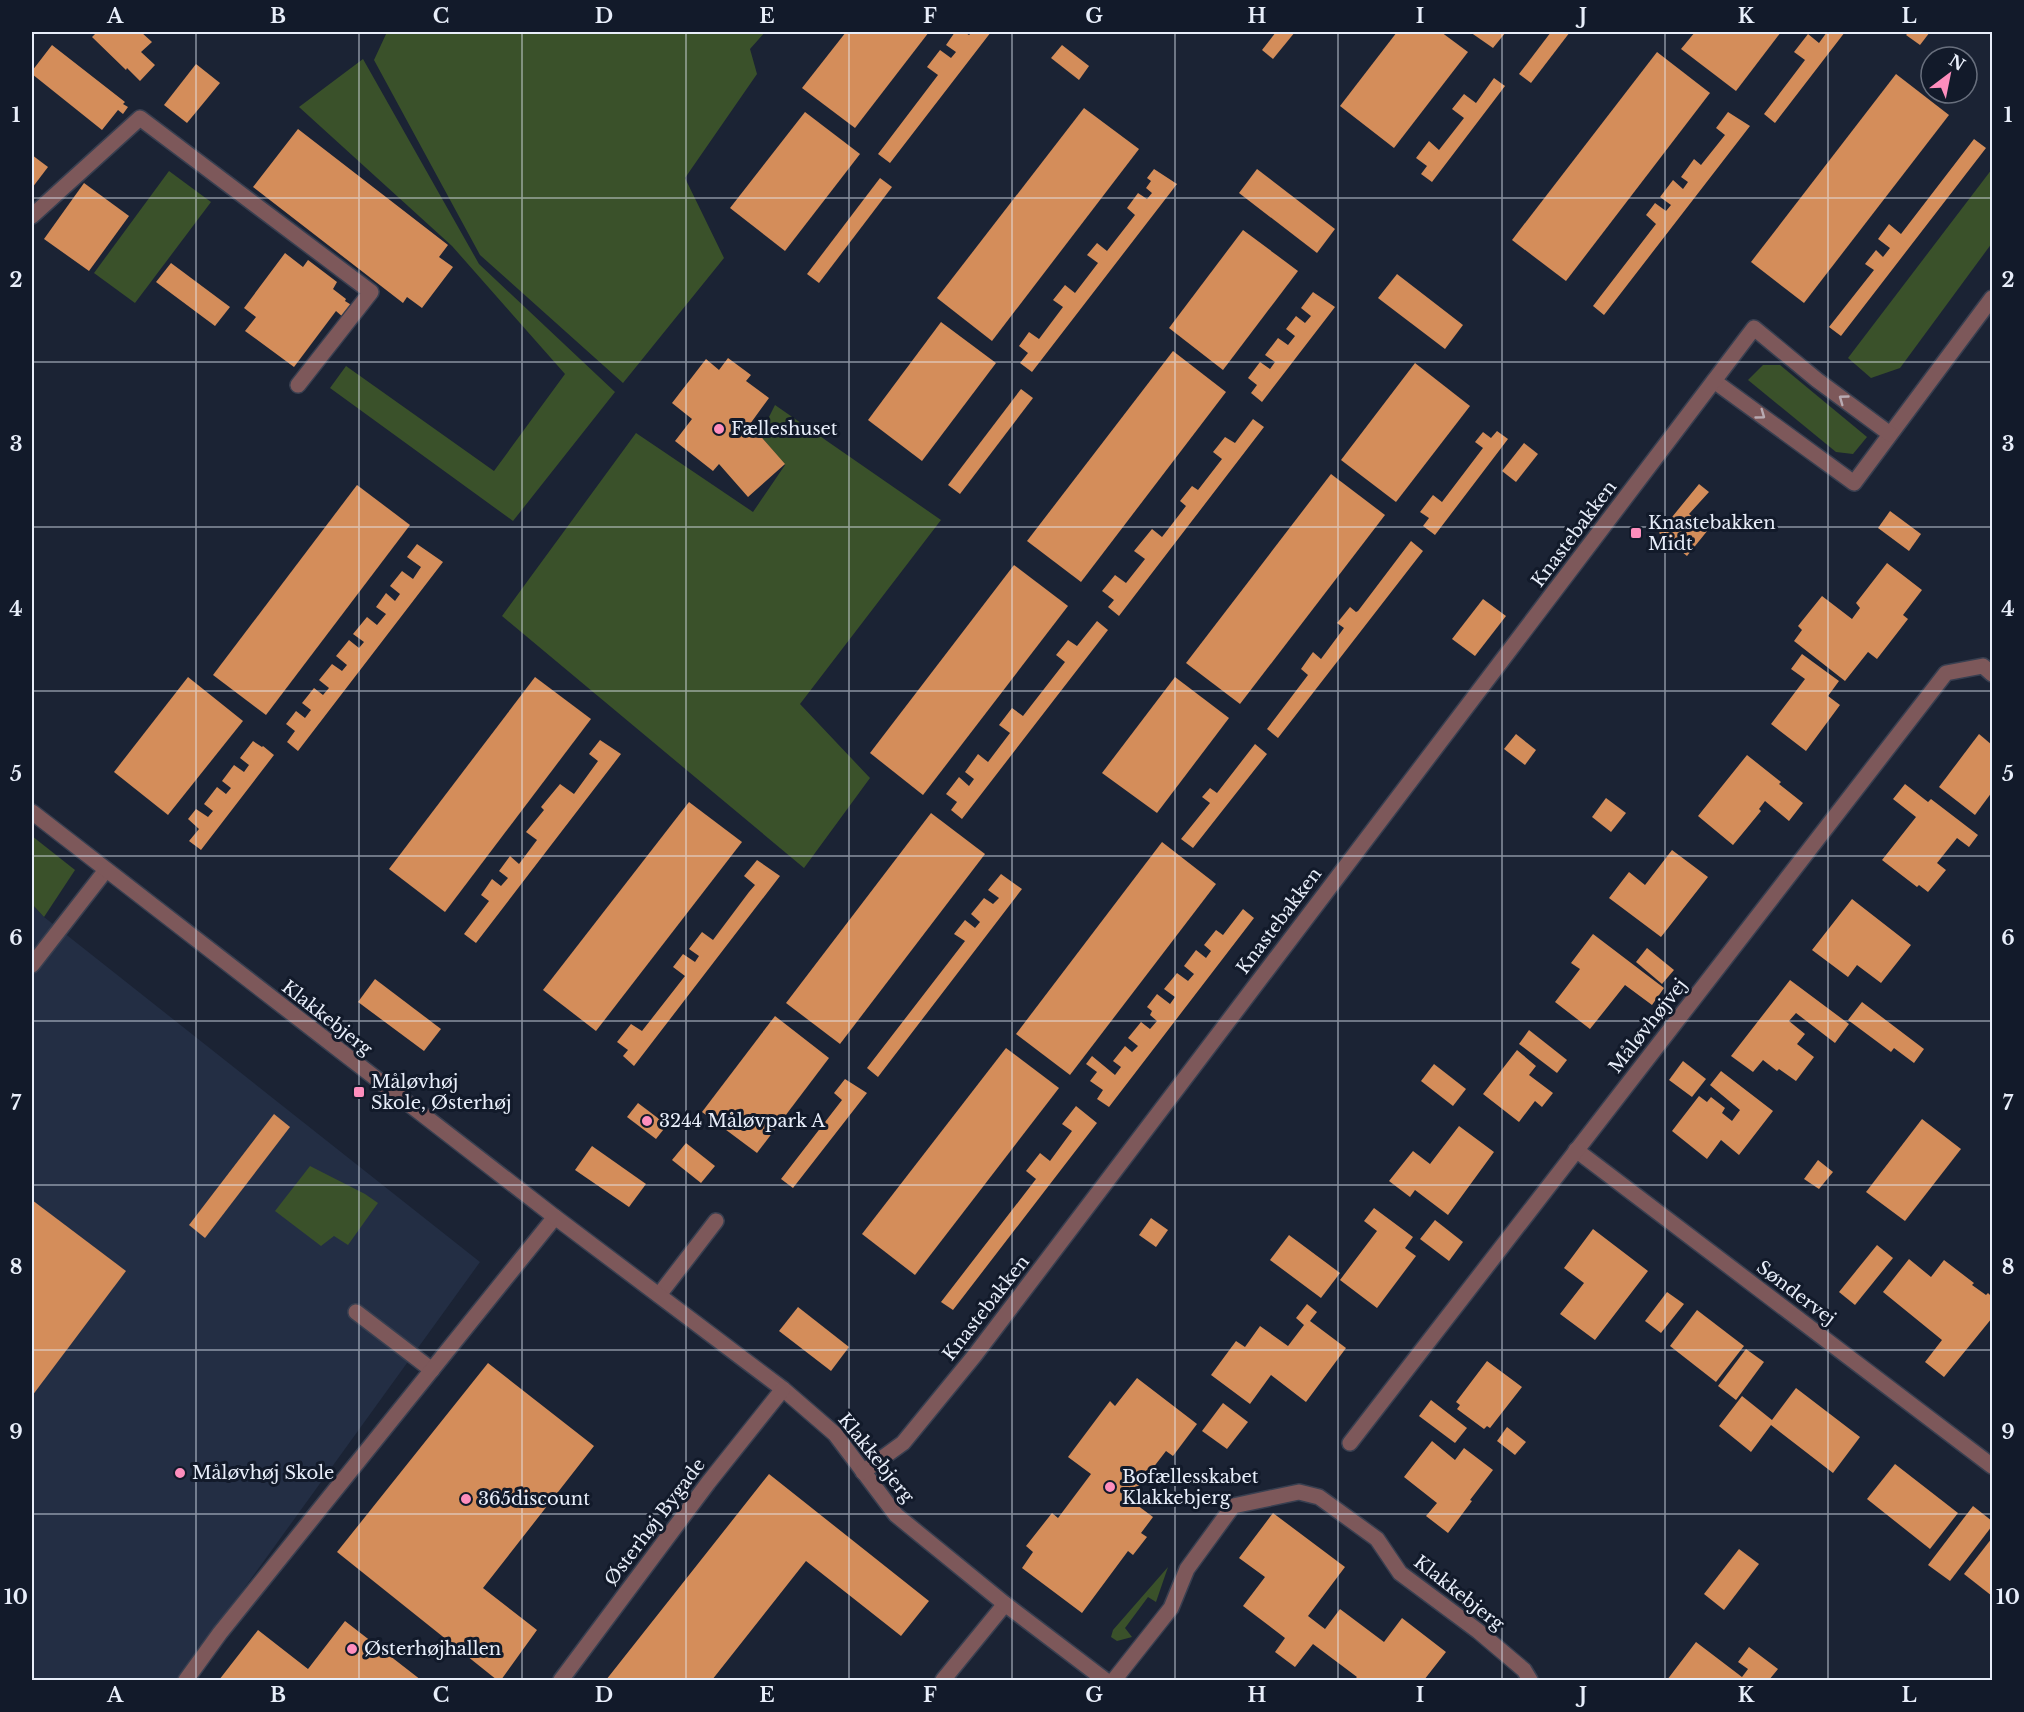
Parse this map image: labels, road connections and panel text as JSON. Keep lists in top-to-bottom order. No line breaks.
{"streets":{"street":["Knastebakken","Klakkebjerg","Måløvhøjvej","Søndervej","Østerhøj Bygade"]},"crossings":[["Knastebakken","Klakkebjerg"],["Klakkebjerg","Østerhøj Bygade"],["Måløvhøjvej","Søndervej"]],"places":{"other":["Fælleshuset","3244 Måløvpark A","Måløvhøj Skole","Bofællesskabet Klakkebjerg","365discount","Østerhøjhallen"],"transit":["Knastebakken Midt","Måløvhøj Skole, Østerhøj"]},"north":"top right","grid":{"columns":["A","B","C","D","E","F","G","H","I","J","K","L"],"rows":["1","2","3","4","5","6","7","8","9","10"]}}
